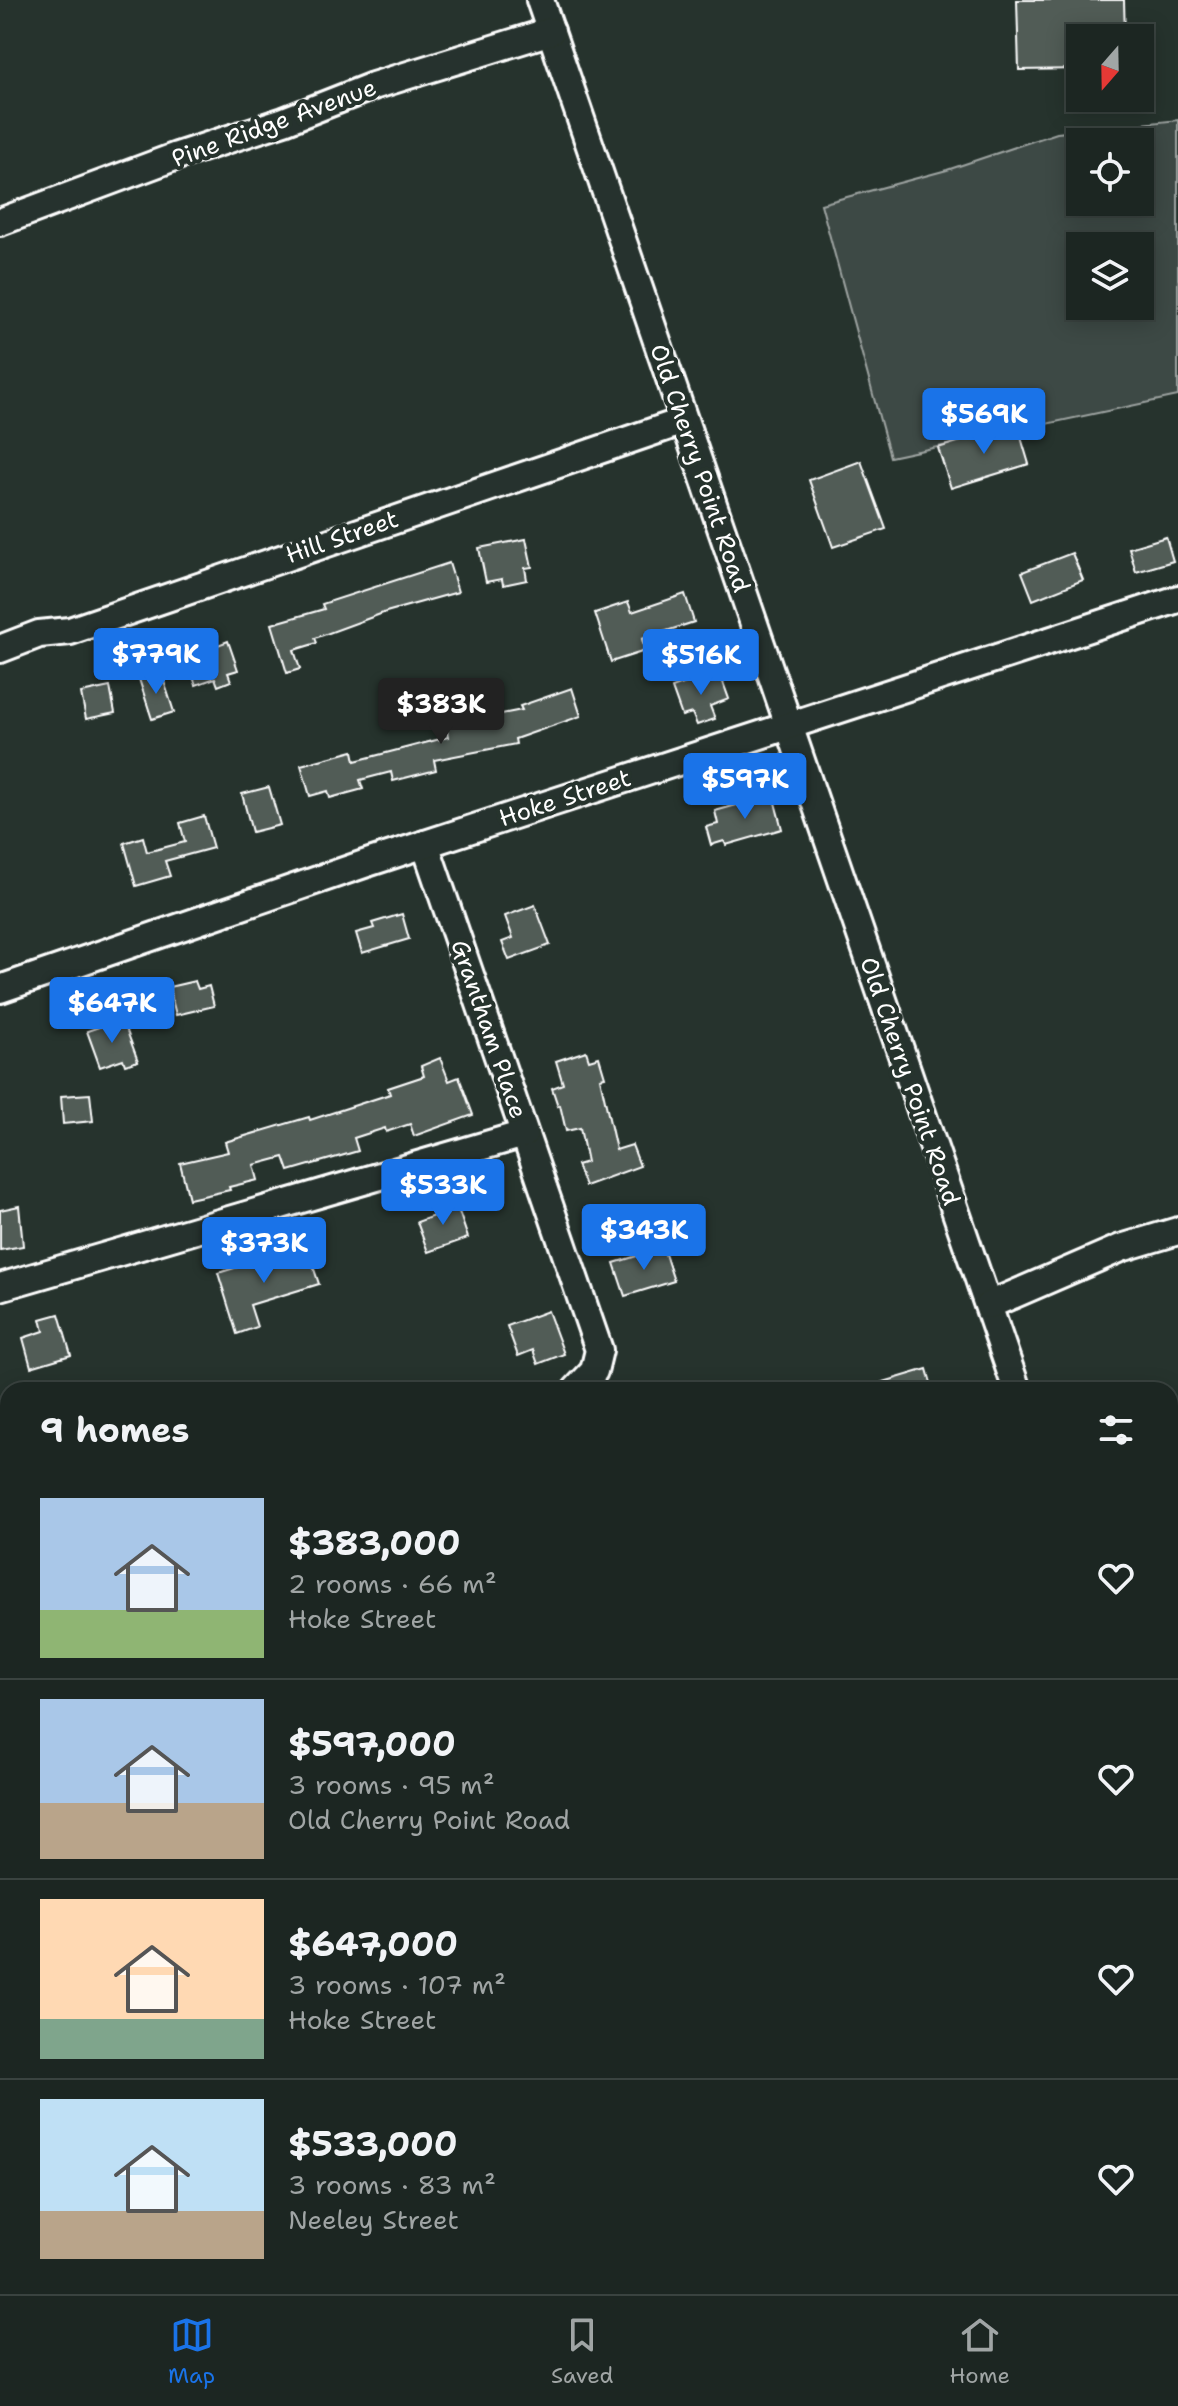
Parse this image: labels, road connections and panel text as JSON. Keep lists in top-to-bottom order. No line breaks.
{"streets":{"street":["Pine Ridge Avenue","Old Cherry Point Road","Hill Street","Hoke Street","Grantham Place"]},"crossings":[["Pine Ridge Avenue","Old Cherry Point Road"],["Old Cherry Point Road","Hill Street"],["Old Cherry Point Road","Hoke Street"],["Hoke Street","Grantham Place"]],"north":"bottom","page":{"price":["$569K","$779K","$516K","$383K","$597K","$647K","$533K","$343K","$373K"],"heading":"9 homes","list":[{"name":"$383,000","note":"2 rooms · 66 m² · Hoke Street"},{"name":"$597,000","note":"3 rooms · 95 m² · Old Cherry Point Road"},{"name":"$647,000","note":"3 rooms · 107 m² · Hoke Street"},{"name":"$533,000","note":"3 rooms · 83 m² · Neeley Street"}],"tabs":["Map","Saved","Home"]}}
